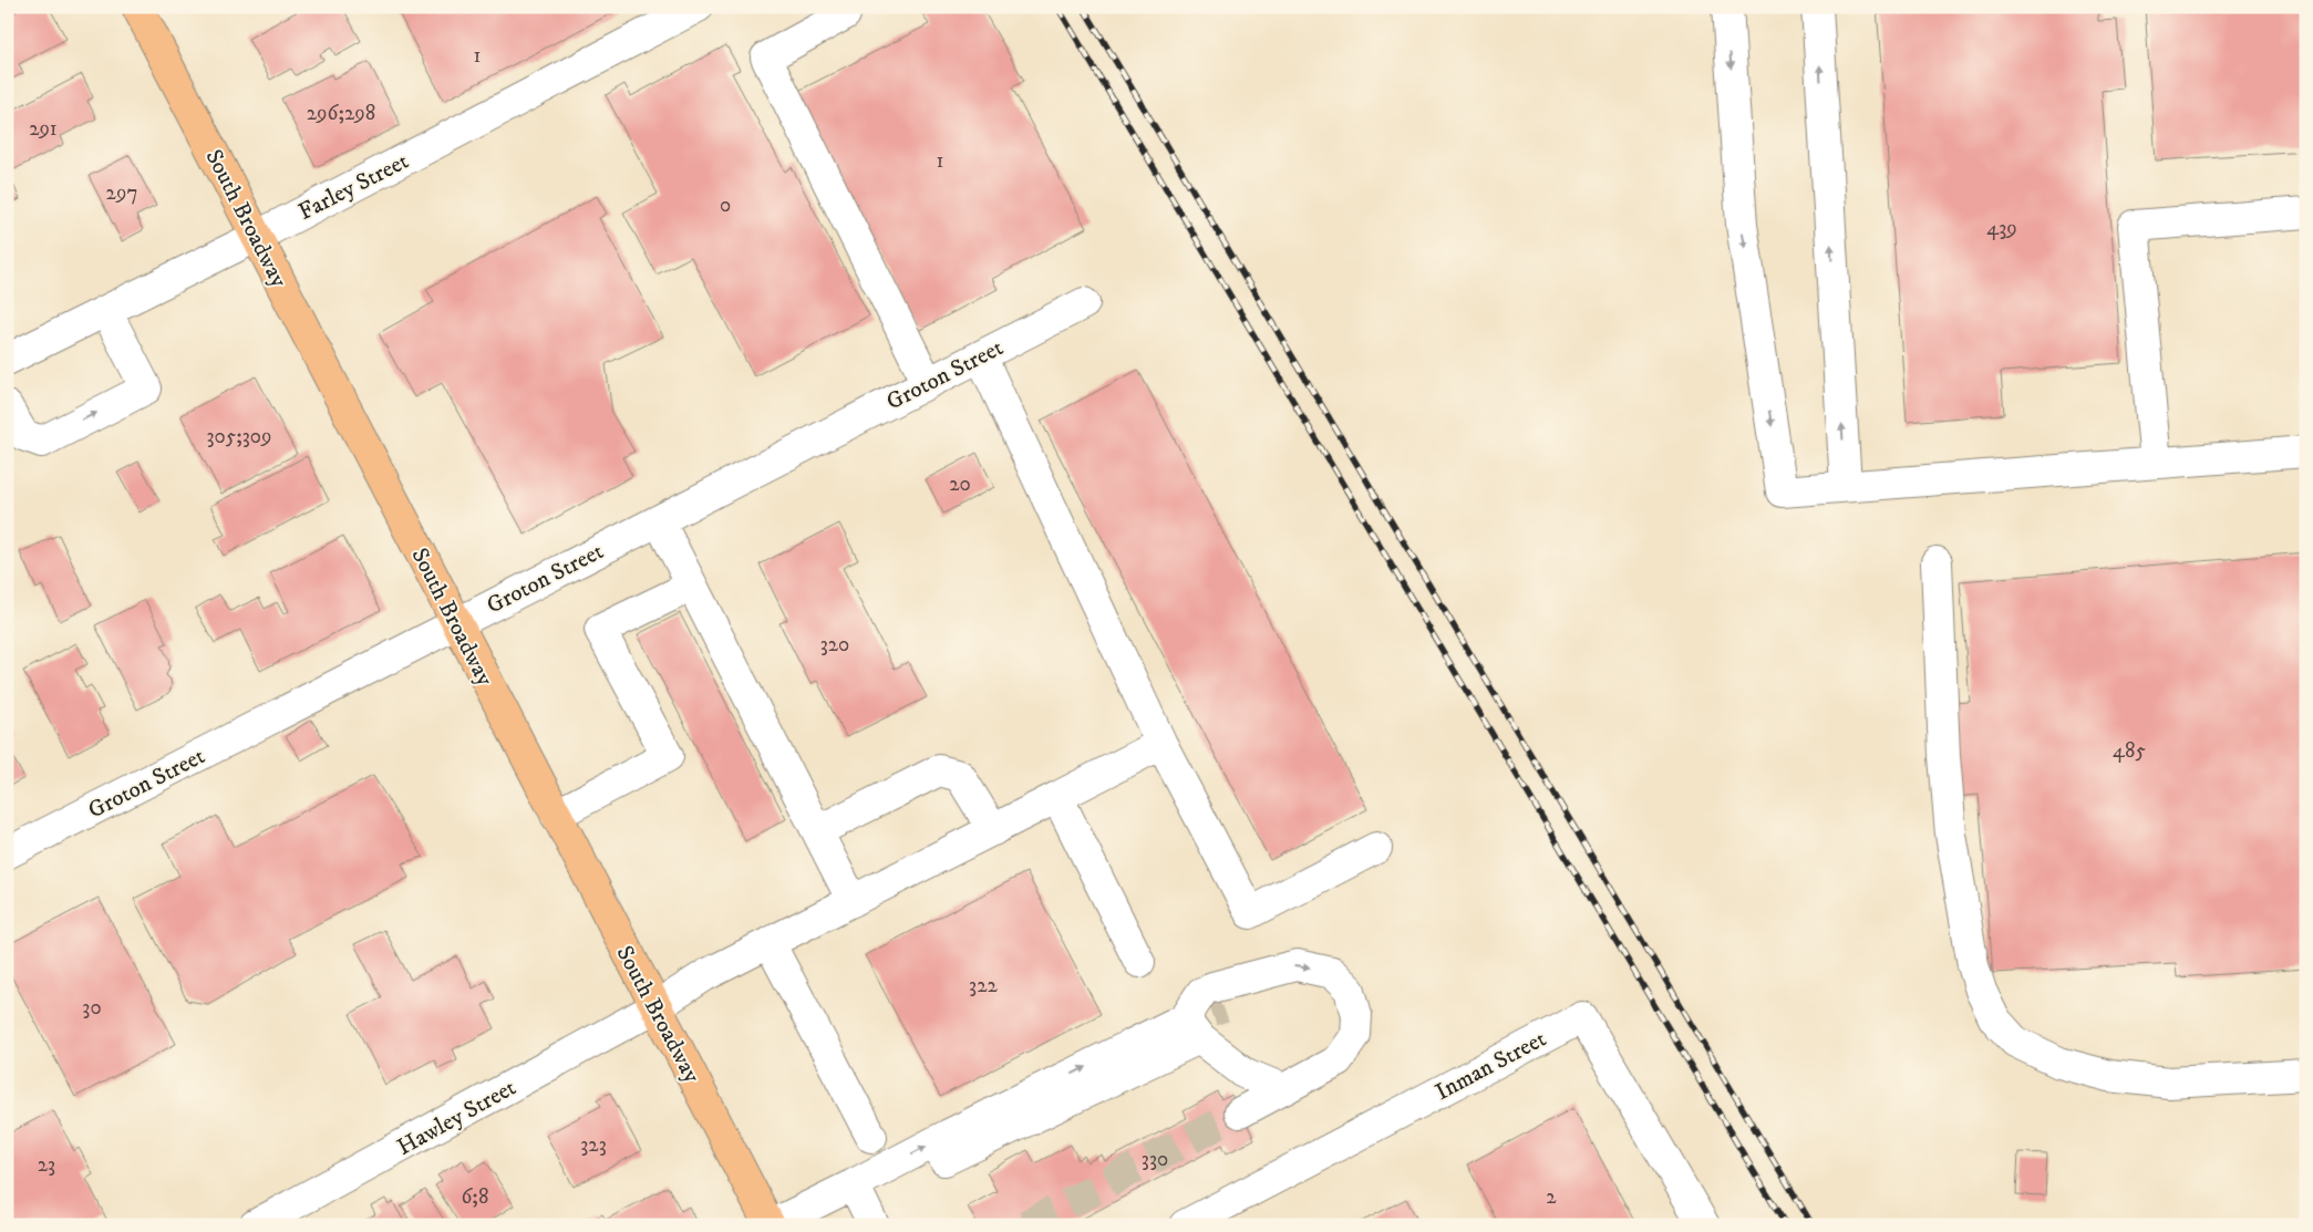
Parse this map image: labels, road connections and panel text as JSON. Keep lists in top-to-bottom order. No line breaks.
{"streets":{"main road":["South Broadway"],"street":["Farley Street","Groton Street","Inman Street","Hawley Street"]},"crossings":[["Farley Street","South Broadway"],["South Broadway","Groton Street"],["South Broadway","Hawley Street"]],"house_numbers":["1","296;298","291","1","297","0","439","305;309","20","320","485","322","30","323","330","23","6;8","2"]}
